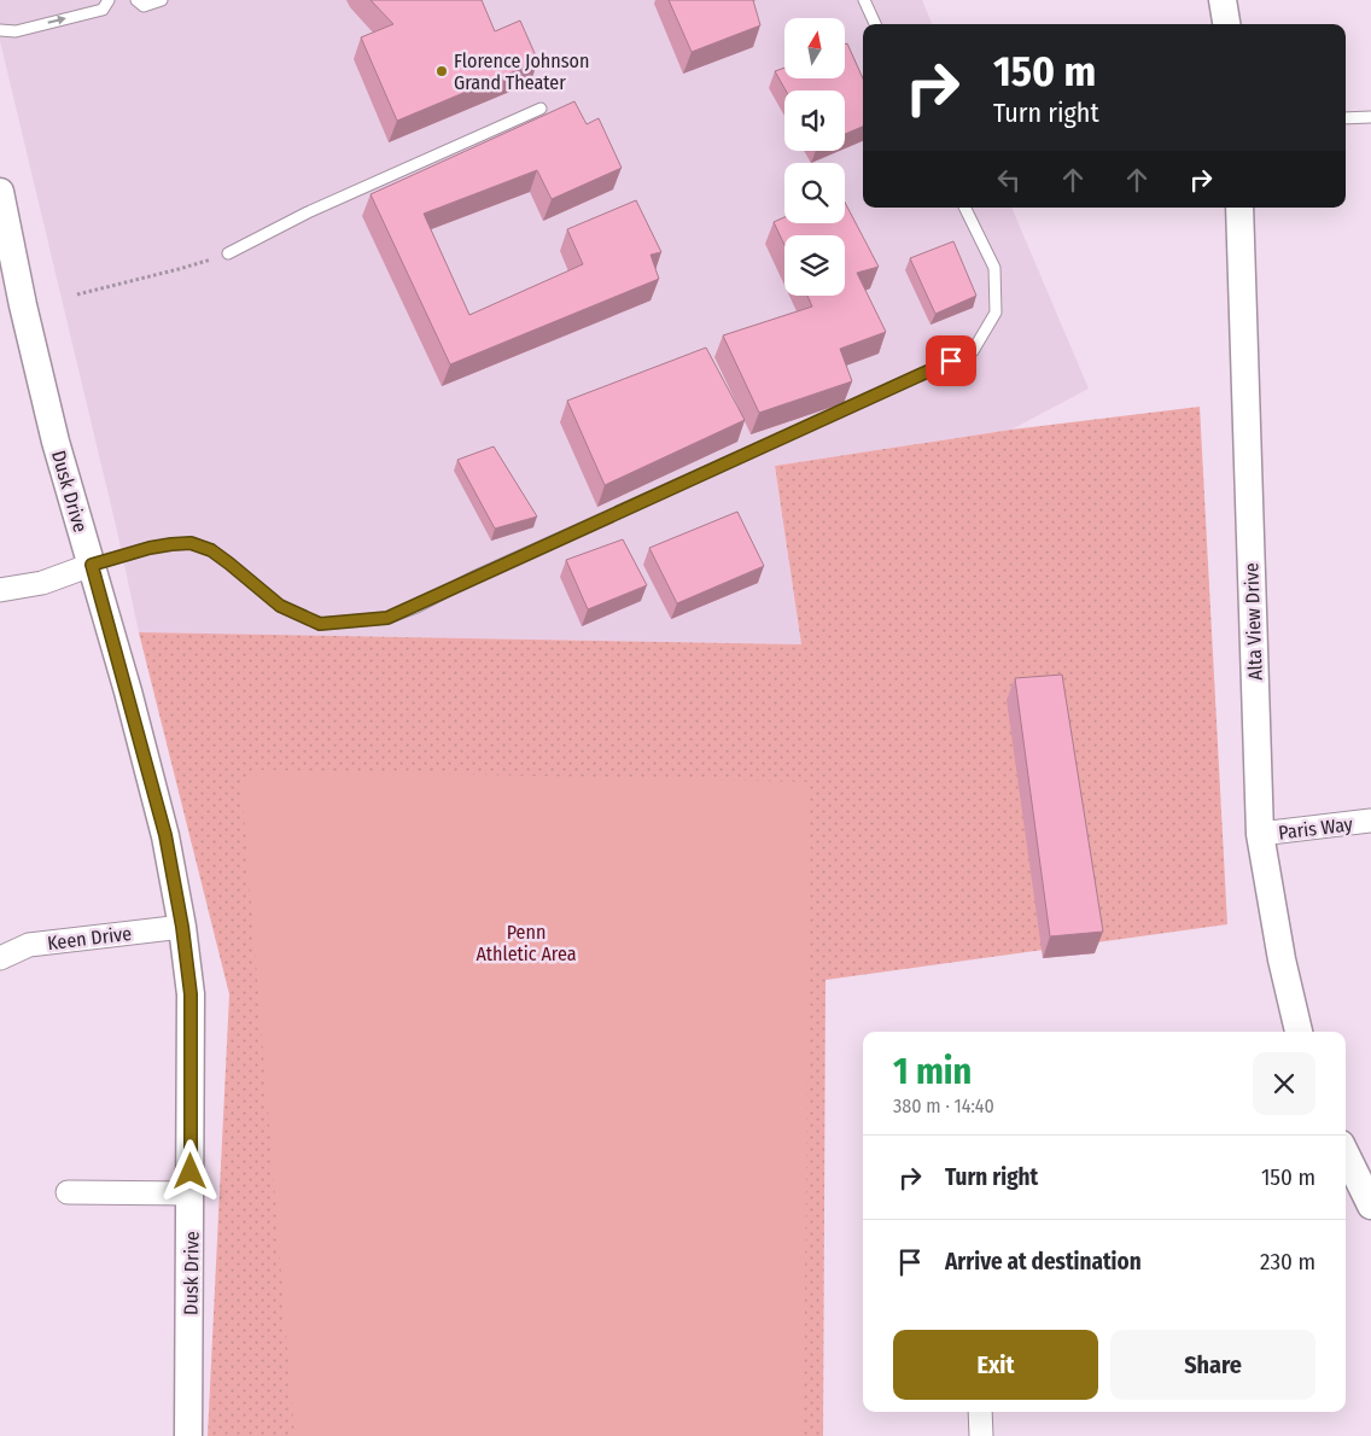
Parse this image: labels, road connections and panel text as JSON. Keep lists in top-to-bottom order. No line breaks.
{"streets":{"street":["Dusk Drive","Alta View Drive","Paris Way","Keen Drive"]},"crossings":[["Dusk Drive","Keen Drive"],["Alta View Drive","Paris Way"]],"parks":["Penn Athletic Area"],"places":["Florence Johnson Grand Theater"],"north":"top","page":{"turn":["150 m","Turn right"],"heading":["1 min","380 m · 14:40"],"list":[{"name":"Turn right","value":"150 m"},{"name":"Arrive at destination","value":"230 m"}],"buttons":["Exit","Share"]}}
